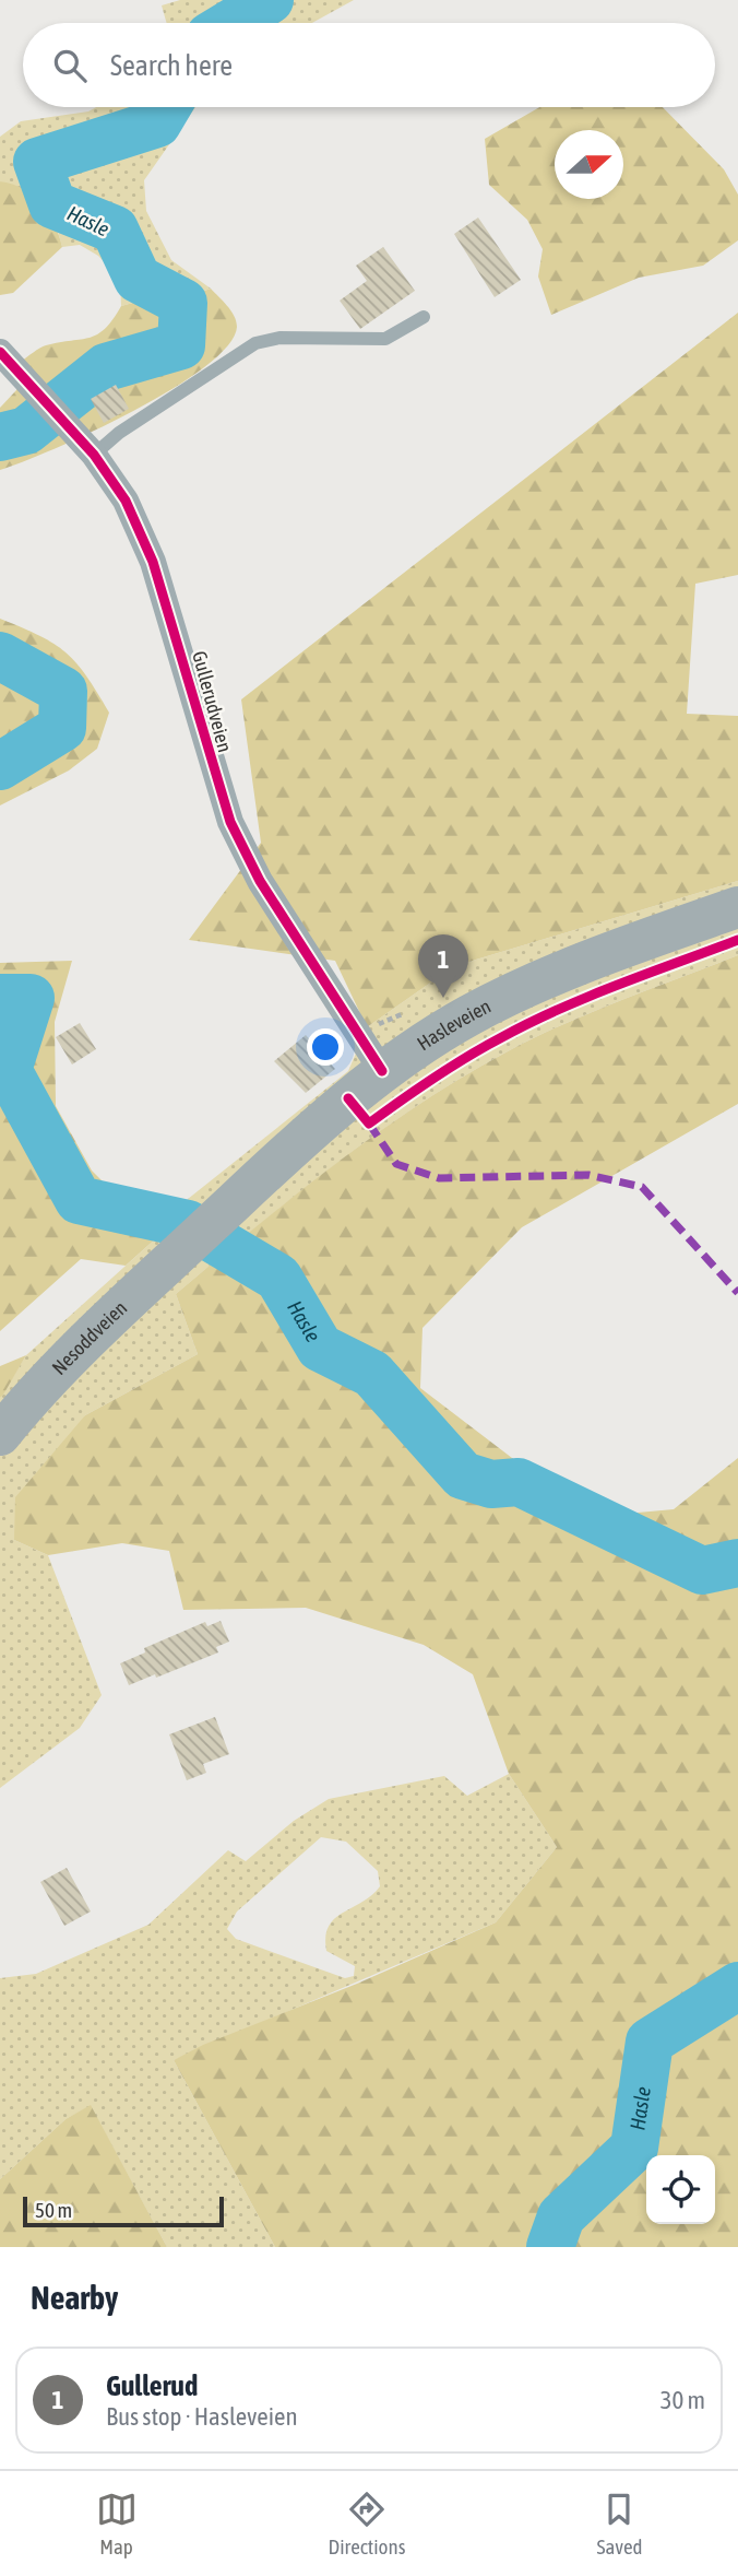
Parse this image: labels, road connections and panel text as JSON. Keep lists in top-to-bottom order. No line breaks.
{"streets":{"main road":["Hasleveien","Nesoddveien"],"street":["Gullerudveien"]},"crossings":[["Gullerudveien","Hasleveien"],["Hasleveien","Nesoddveien"]],"water":["Hasle"],"scale_bar":"50 m","north":"right","page":{"search":"Search here","pins":"1","scale":"50 m","heading":"Nearby","list":[{"mark":"1","name":"Gullerud","note":"Bus stop · Hasleveien","value":"30 m"}],"nav":["Map","Directions","Saved"]}}
